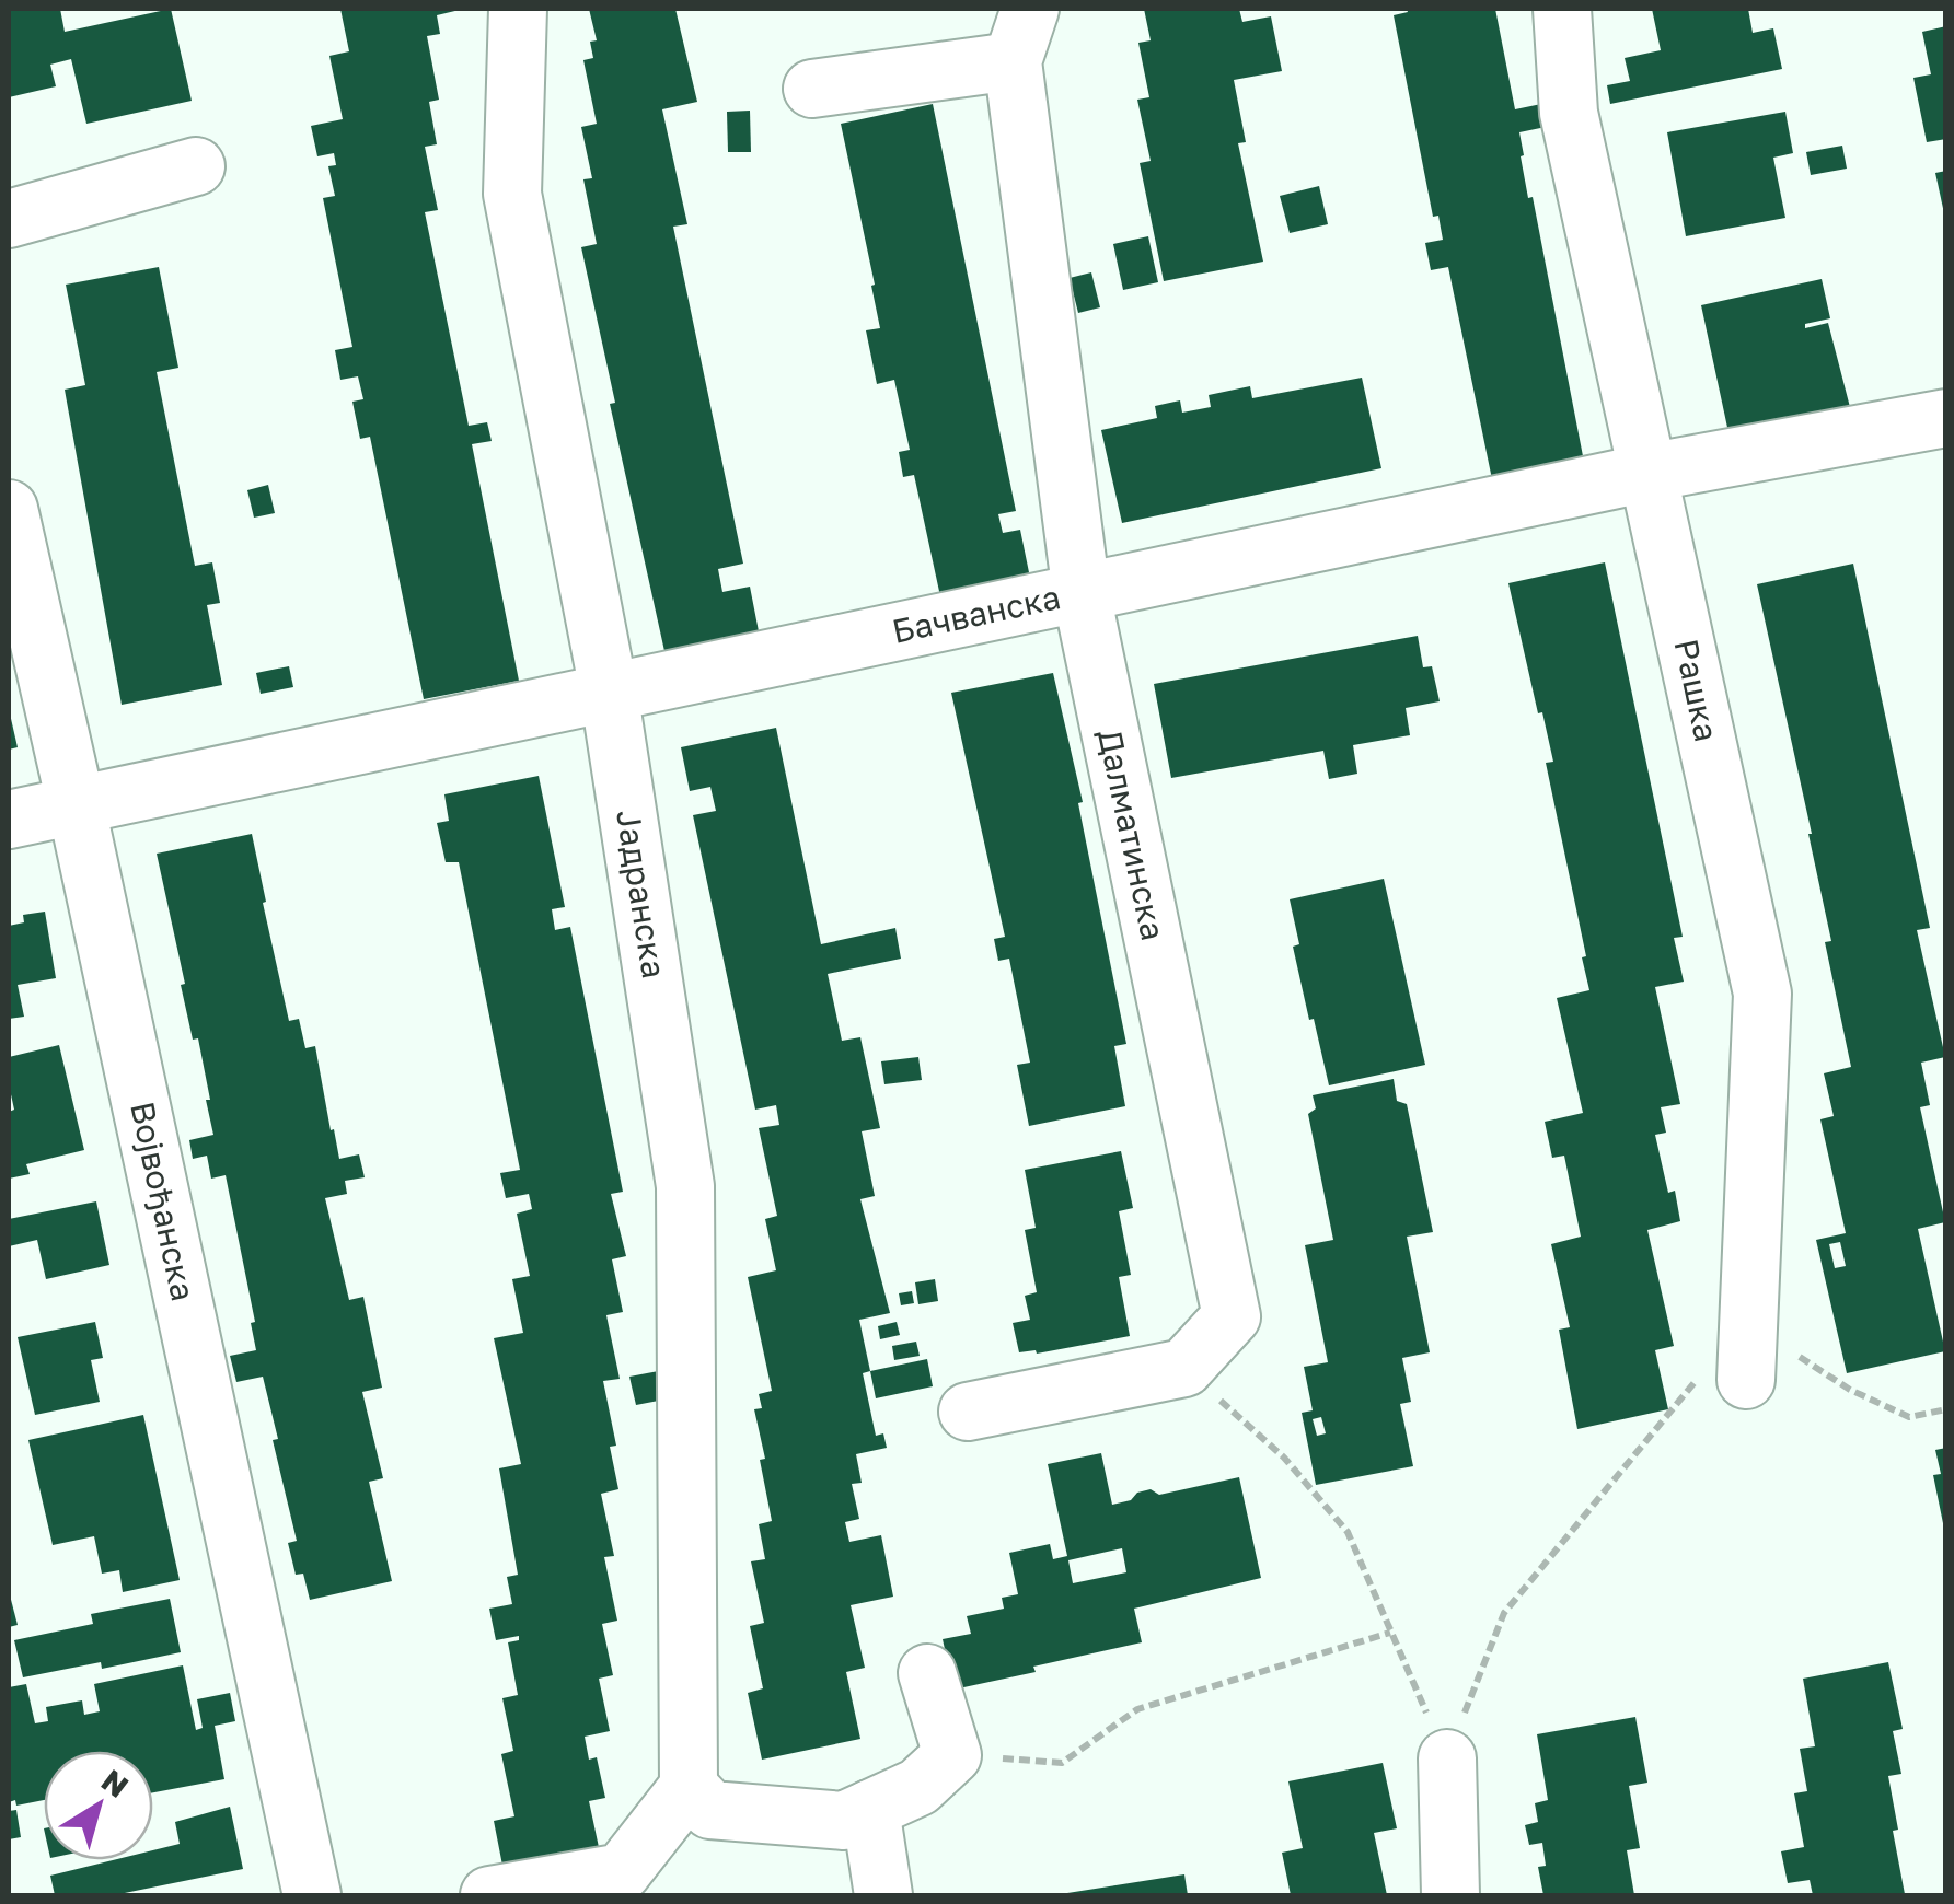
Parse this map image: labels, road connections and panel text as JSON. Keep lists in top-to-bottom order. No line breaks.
{"streets":{"street":["Бачванска","Рашка","Далматинска","Јадранска","Војвођанска"]},"crossings":[["Бачванска","Рашка"],["Бачванска","Далматинска"],["Бачванска","Јадранска"],["Бачванска","Војвођанска"]],"north":"top right"}
